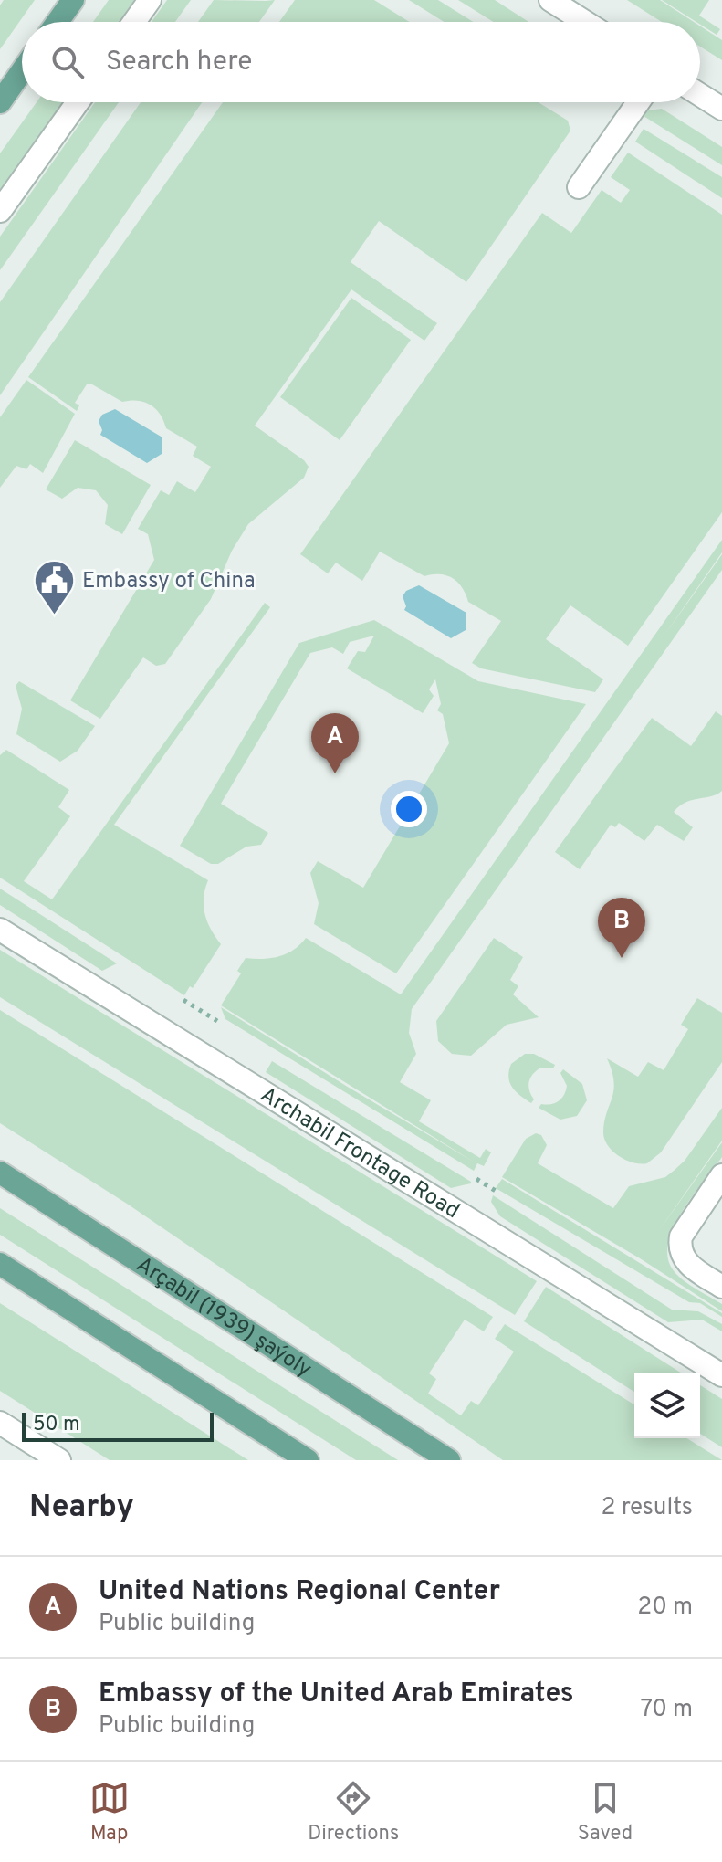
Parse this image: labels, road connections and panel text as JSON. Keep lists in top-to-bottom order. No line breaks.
{"streets":{"main road":["Arçabil (1939) şaýoly"],"street":["Archabil Frontage Road"]},"places":{"public building":["Embassy of China"]},"scale_bar":"50 m","page":{"search":"Search here","pins":["A","B"],"scale":"50 m","heading":["Nearby","2 results"],"list":[{"mark":"A","name":"United Nations Regional Center","note":"Public building","value":"20 m"},{"mark":"B","name":"Embassy of the United Arab Emirates","note":"Public building","value":"70 m"}],"nav":["Map","Directions","Saved"]}}
